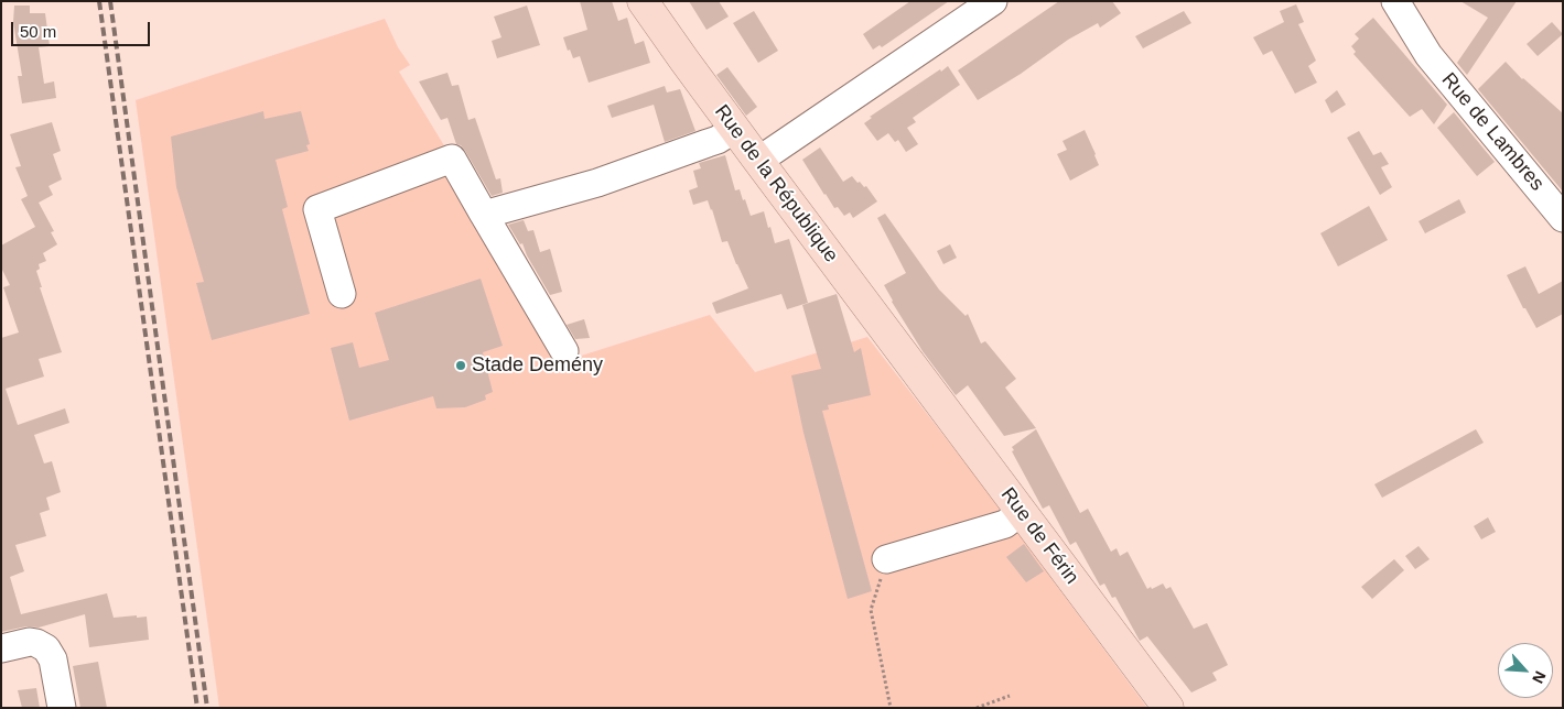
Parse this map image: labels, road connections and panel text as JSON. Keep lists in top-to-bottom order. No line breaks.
{"streets":{"main road":["Rue de la République","Rue de Férin"],"street":["Rue de Lambres"]},"crossings":[["Rue de la République","Rue de Férin"]],"places":["Stade Demény"],"scale_bar":"50 m","north":"bottom right"}
